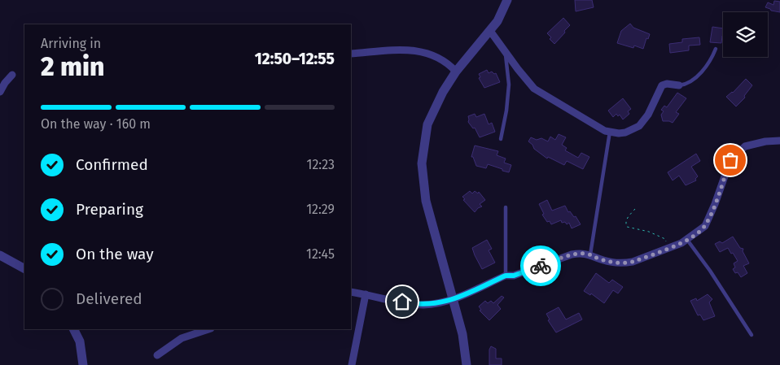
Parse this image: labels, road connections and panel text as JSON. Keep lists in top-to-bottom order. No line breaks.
{"page":{"heading":["2 min","Arriving in","12:50–12:55"],"bar":"On the way · 160 m","list":[["Confirmed","12:23"],["Preparing","12:29"],["On the way","12:45"],"Delivered"]}}
